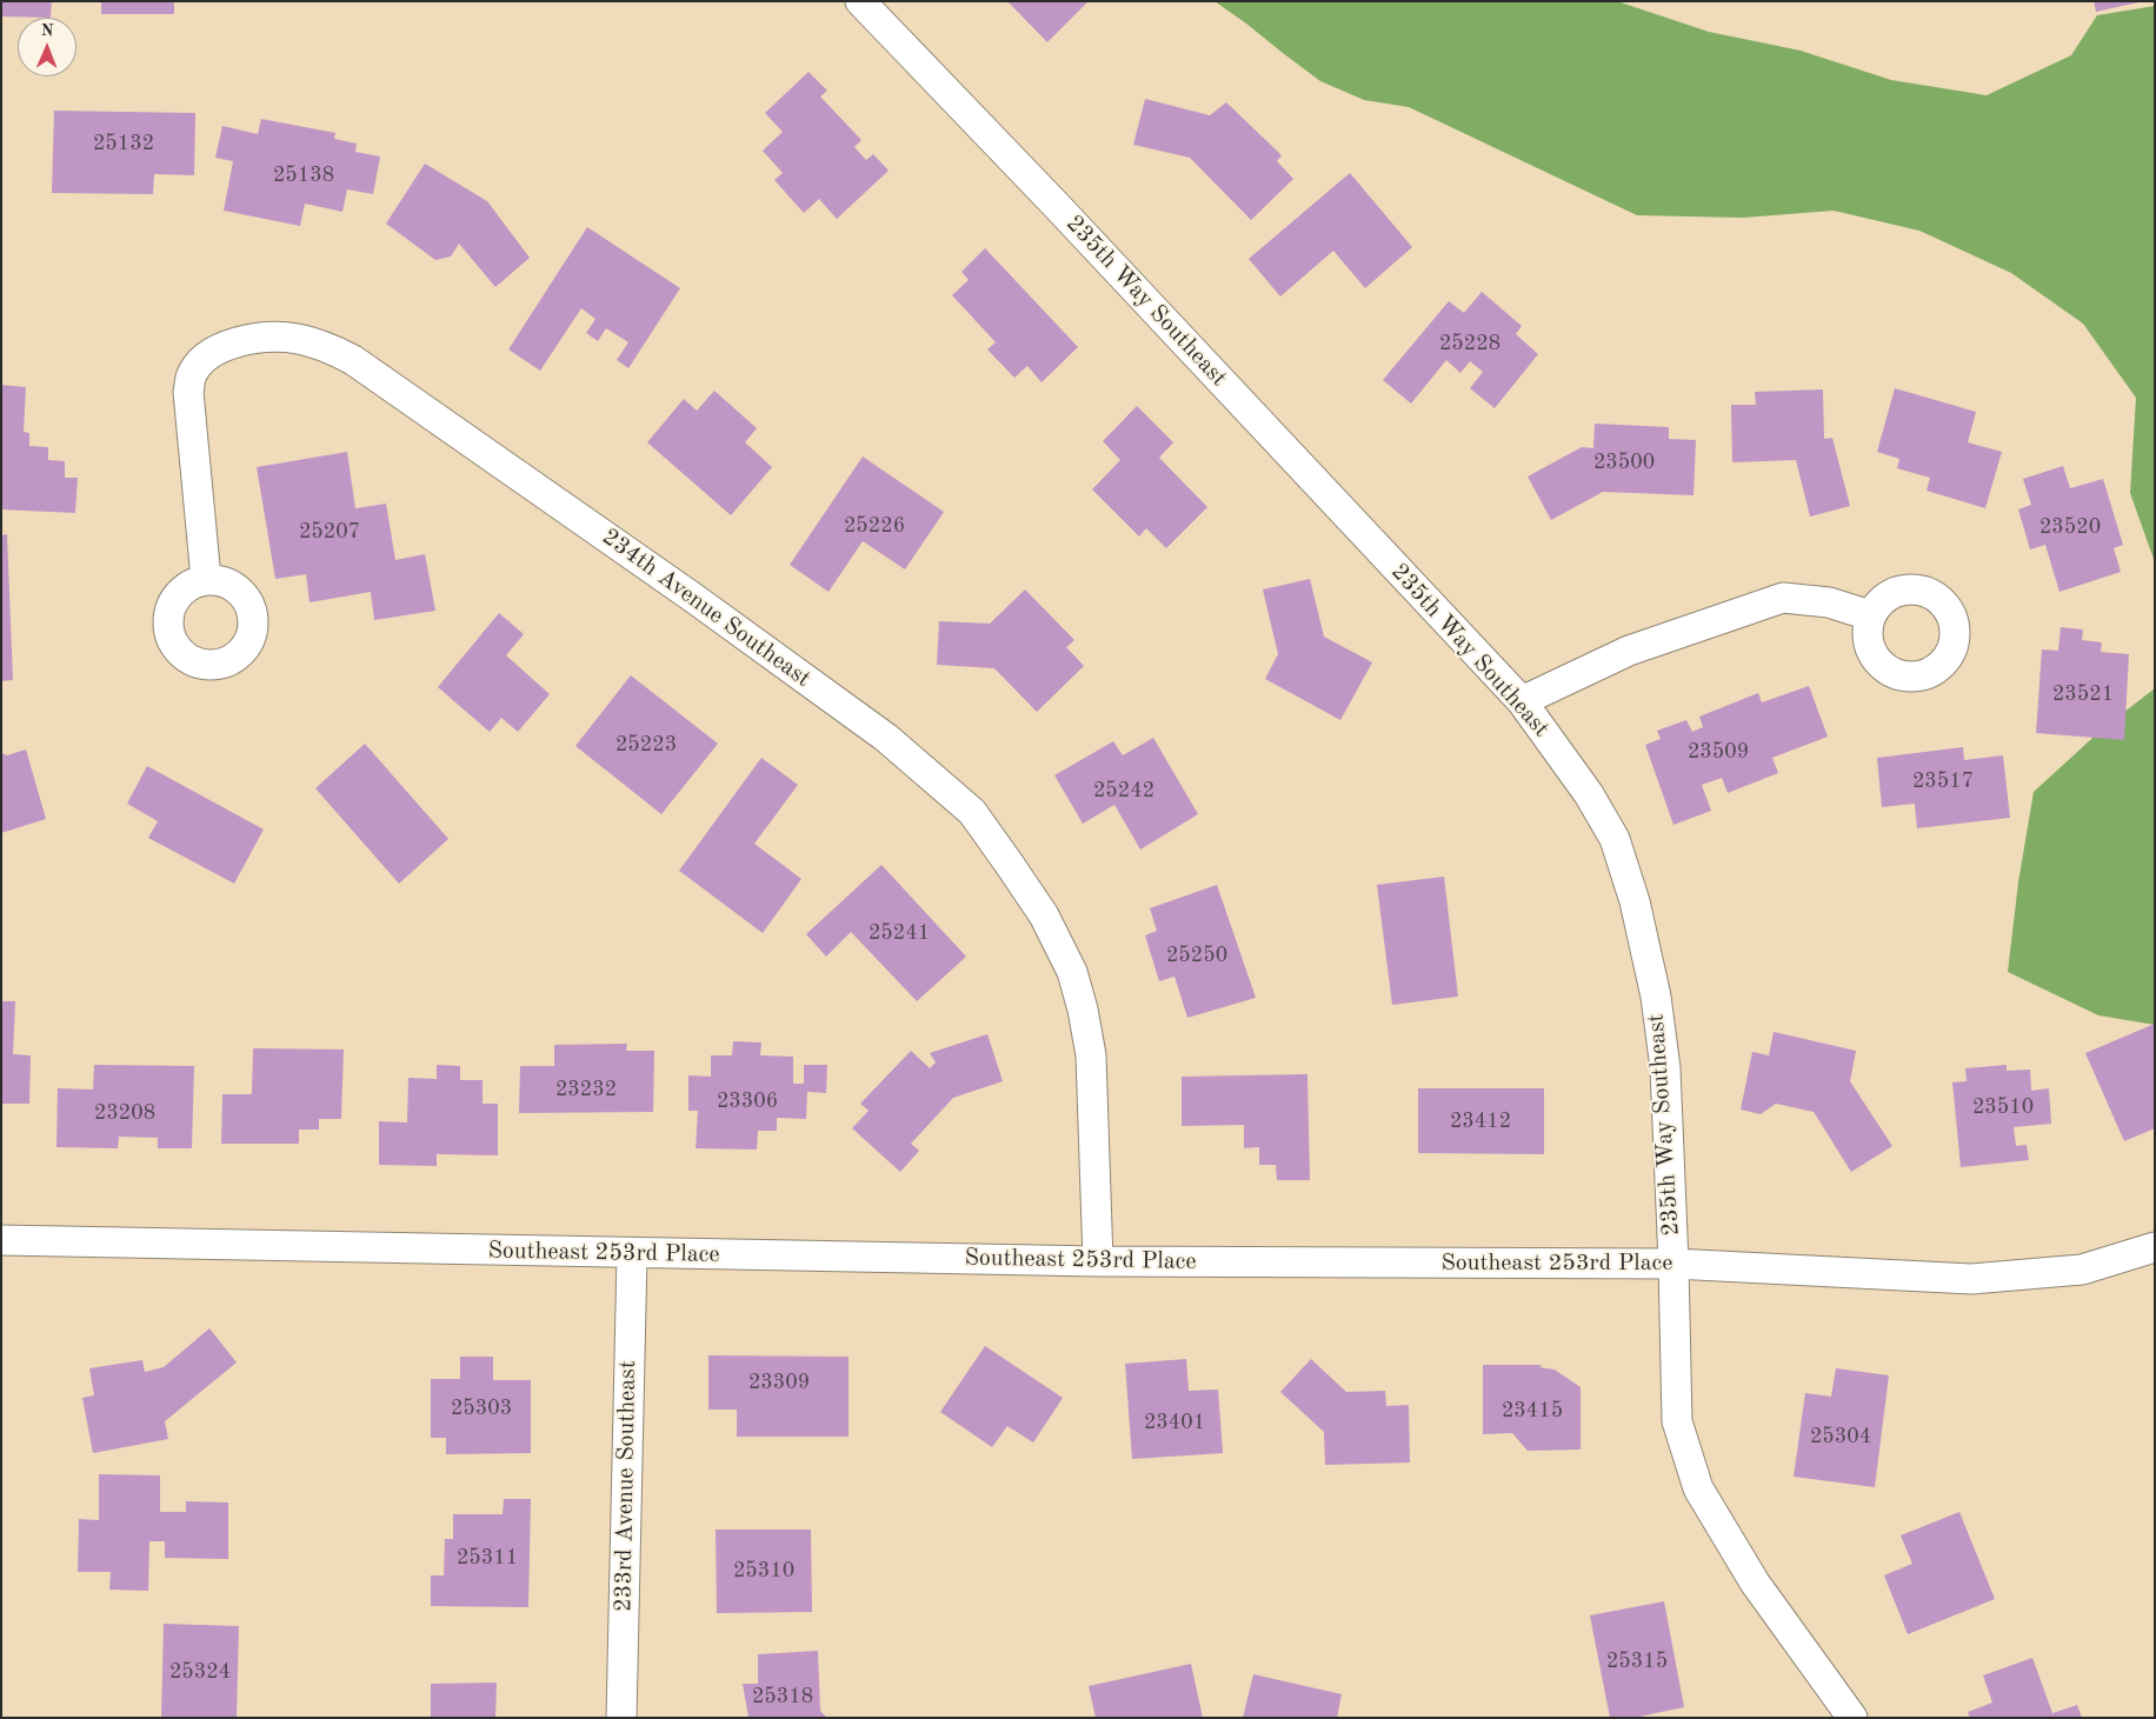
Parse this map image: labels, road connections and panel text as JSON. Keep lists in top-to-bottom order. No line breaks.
{"streets":{"street":["235th Way Southeast","234th Avenue Southeast","Southeast 253rd Place","233rd Avenue Southeast"]},"crossings":[["235th Way Southeast","Southeast 253rd Place"],["234th Avenue Southeast","Southeast 253rd Place"],["Southeast 253rd Place","233rd Avenue Southeast"]],"house_numbers":["25132","25138","25228","23500","25226","23520","25207","23521","25223","23509","23517","25242","25241","25250","23232","23306","23510","23208","23412","23309","25303","23415","23401","25304","25311","25310","25315","25324","25318"],"north":"top"}
